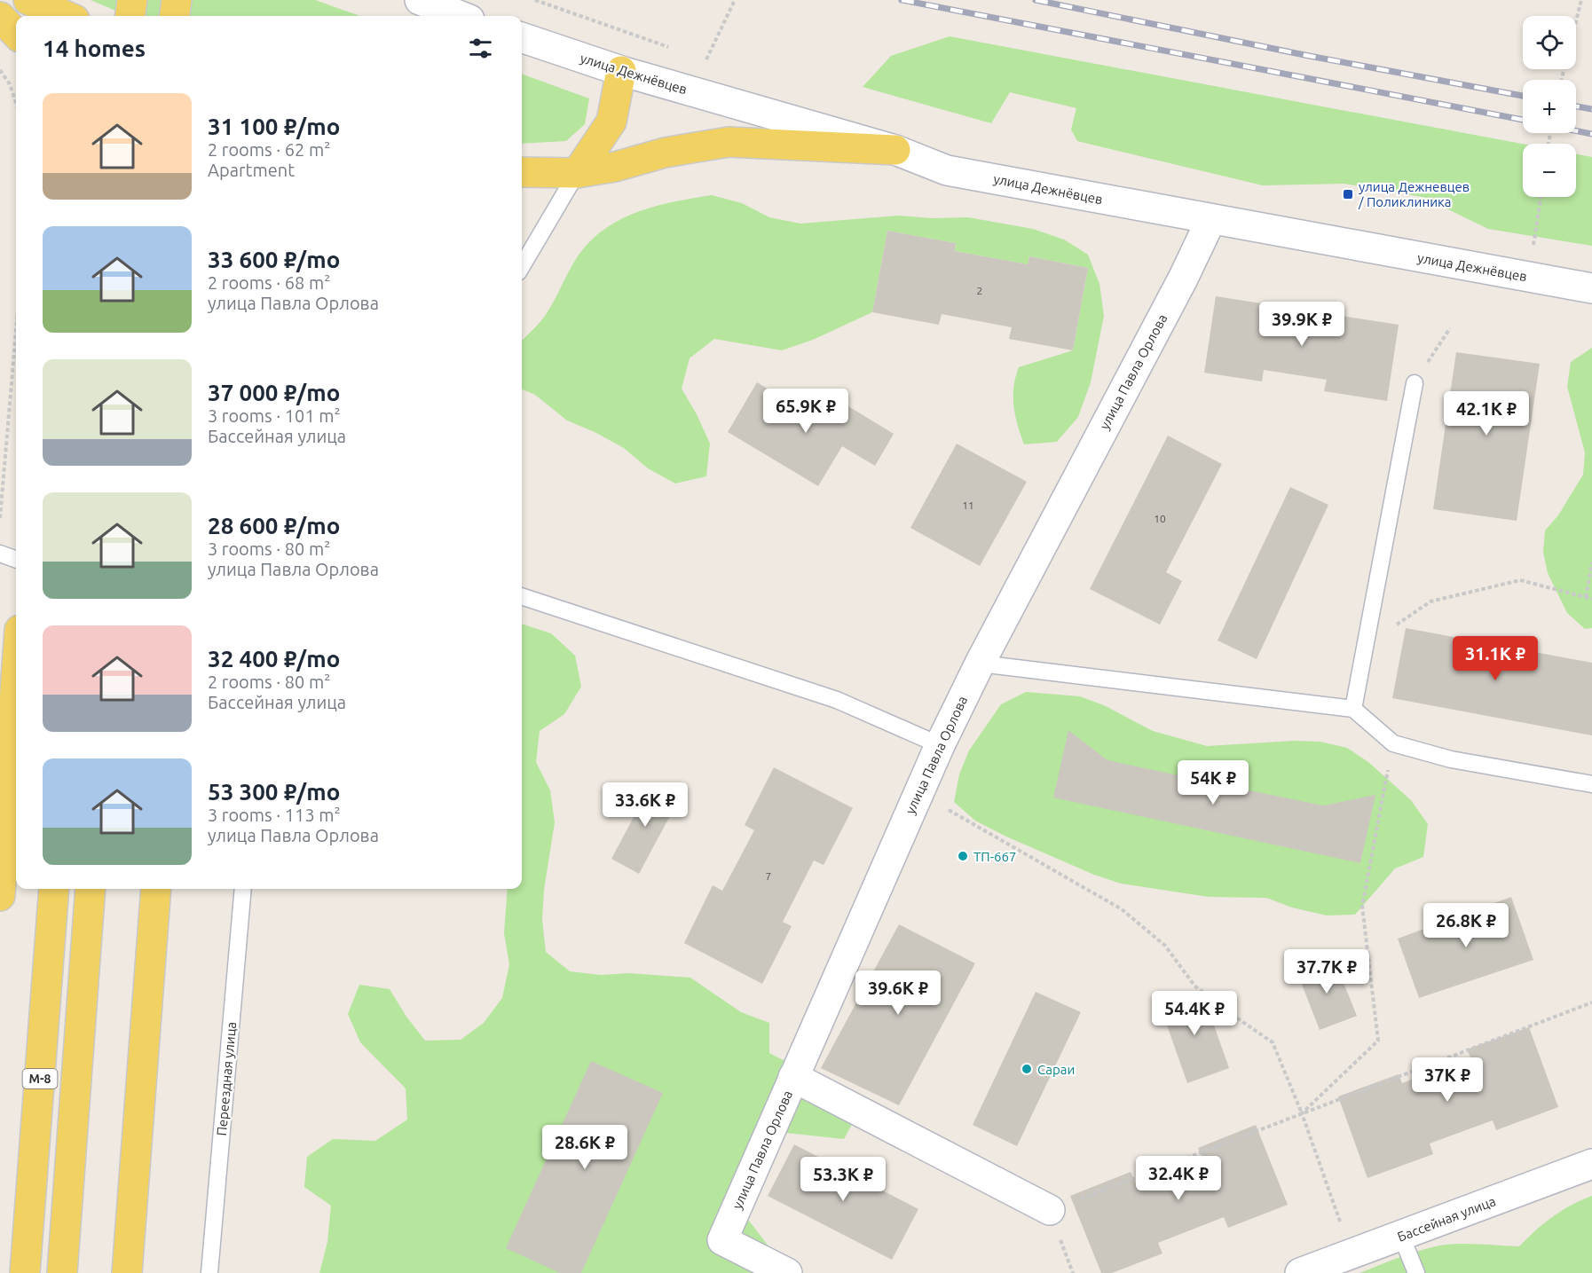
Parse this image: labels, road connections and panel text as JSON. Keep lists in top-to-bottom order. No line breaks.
{"streets":{"main road":["М-8"],"street":["улица Дежнёвцев","улица Павла Орлова","Бассейная улица"],"lane":["Переездная улица"]},"crossings":[["улица Дежнёвцев","улица Павла Орлова"]],"places":{"transit":["улица Дежневцев / Поликлиника"],"other":["ТП-667","Сараи"]},"house_numbers":["2","11","10","7"],"page":{"map_buttons":["+","−"],"heading":"14 homes","list":[{"name":"31 100 ₽/mo","note":"2 rooms · 62 m² · Apartment"},{"name":"33 600 ₽/mo","note":"2 rooms · 68 m² · улица Павла Орлова"},{"name":"37 000 ₽/mo","note":"3 rooms · 101 m² · Бассейная улица"},{"name":"28 600 ₽/mo","note":"3 rooms · 80 m² · улица Павла Орлова"},{"name":"32 400 ₽/mo","note":"2 rooms · 80 m² · Бассейная улица"},{"name":"53 300 ₽/mo","note":"3 rooms · 113 m² · улица Павла Орлова"}],"price":["39.9K ₽","65.9K ₽","42.1K ₽","31.1K ₽","54K ₽","33.6K ₽","26.8K ₽","37.7K ₽","39.6K ₽","54.4K ₽","37K ₽","28.6K ₽","32.4K ₽","53.3K ₽"]}}
